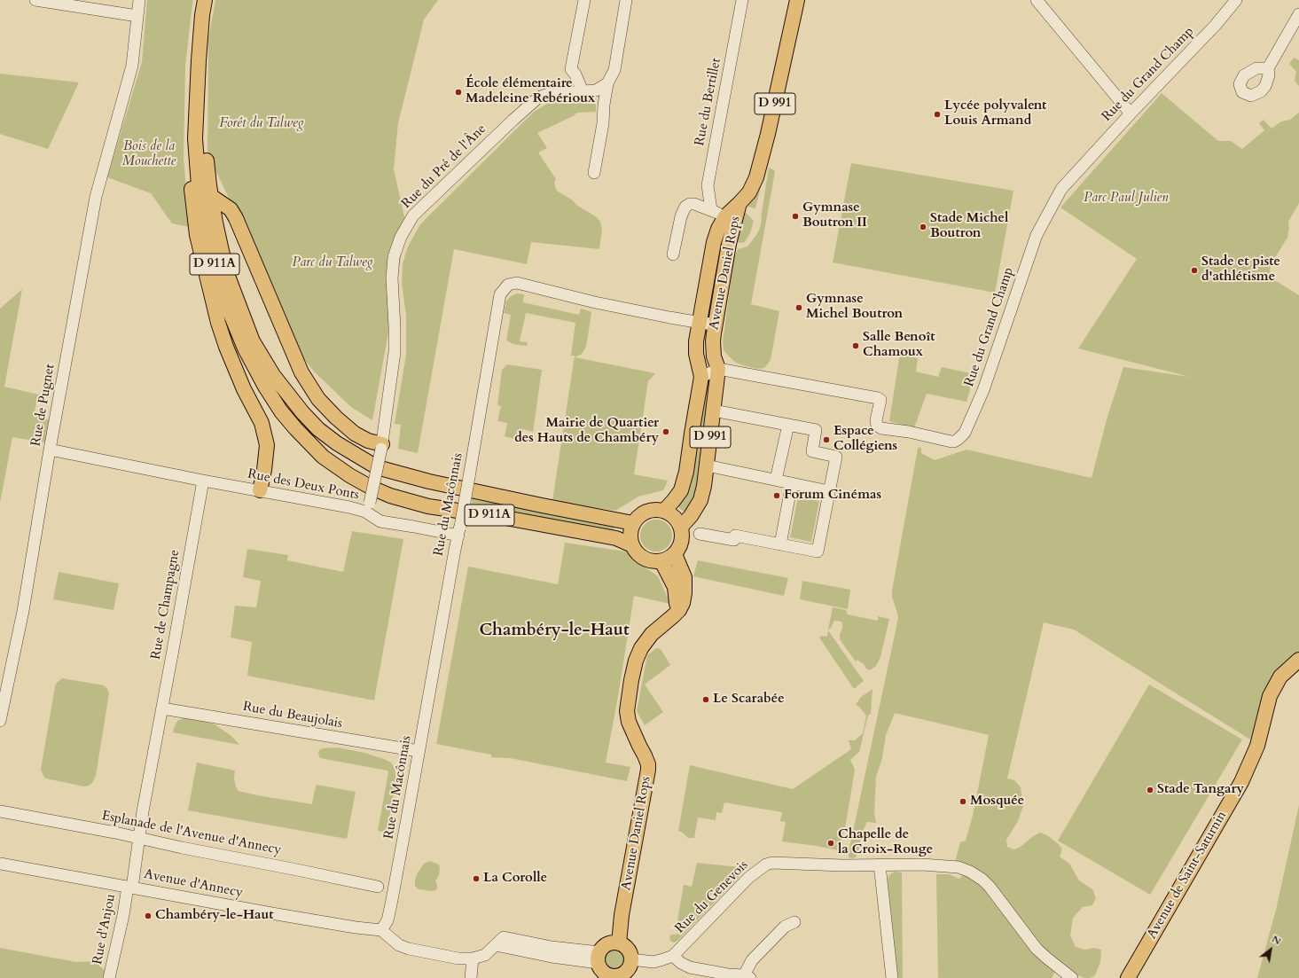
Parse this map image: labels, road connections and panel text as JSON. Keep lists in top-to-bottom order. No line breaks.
{"streets":{"main road":["D 991","D 911A","Avenue Daniel Rops","Avenue de Saint-Saturnin"],"street":["Rue du Grand Champ","Rue du Bertillet","Rue du Pré de l'Âne","Rue de Pugnet","Rue des Deux Ponts","Rue du Macônnais","Rue de Champagne","Rue du Beaujolais","Esplanade de l'Avenue d'Annecy","Avenue d'Annecy","Rue du Genevois","Rue d'Anjou"]},"crossings":[["Rue du Grand Champ","Avenue Daniel Rops"],["Rue du Pré de l'Âne","Rue des Deux Ponts"],["D 911A","Avenue Daniel Rops"],["Avenue Daniel Rops","Rue du Macônnais"],["Avenue Daniel Rops","Rue du Genevois"],["Rue des Deux Ponts","Rue du Macônnais"],["Rue des Deux Ponts","Rue de Champagne"],["Rue du Macônnais","Rue du Beaujolais"],["Rue du Macônnais","Avenue d'Annecy"],["Rue de Champagne","Rue du Beaujolais"],["Rue de Champagne","Esplanade de l'Avenue d'Annecy"],["Rue de Champagne","Avenue d'Annecy"],["Rue de Champagne","Rue d'Anjou"],["Avenue d'Annecy","Rue d'Anjou"]],"districts":["Chambéry-le-Haut"],"parks":["Forêt du Talweg","Bois de la Mouchette","Parc Paul Julien","Parc du Talweg"],"places":["École élémentaire Madeleine Rebérioux","Lycée polyvalent Louis Armand","Gymnase Boutron II","Stade Michel Boutron","Stade et piste d'athlétisme","Gymnase Michel Boutron","Salle Benoît Chamoux","Mairie de Quartier des Hauts de Chambéry","Espace Collégiens","Forum Cinémas","Le Scarabée","Stade Tangary","Mosquée","Chapelle de la Croix-Rouge","La Corolle","Chambéry-le-Haut"],"north":"top right"}
